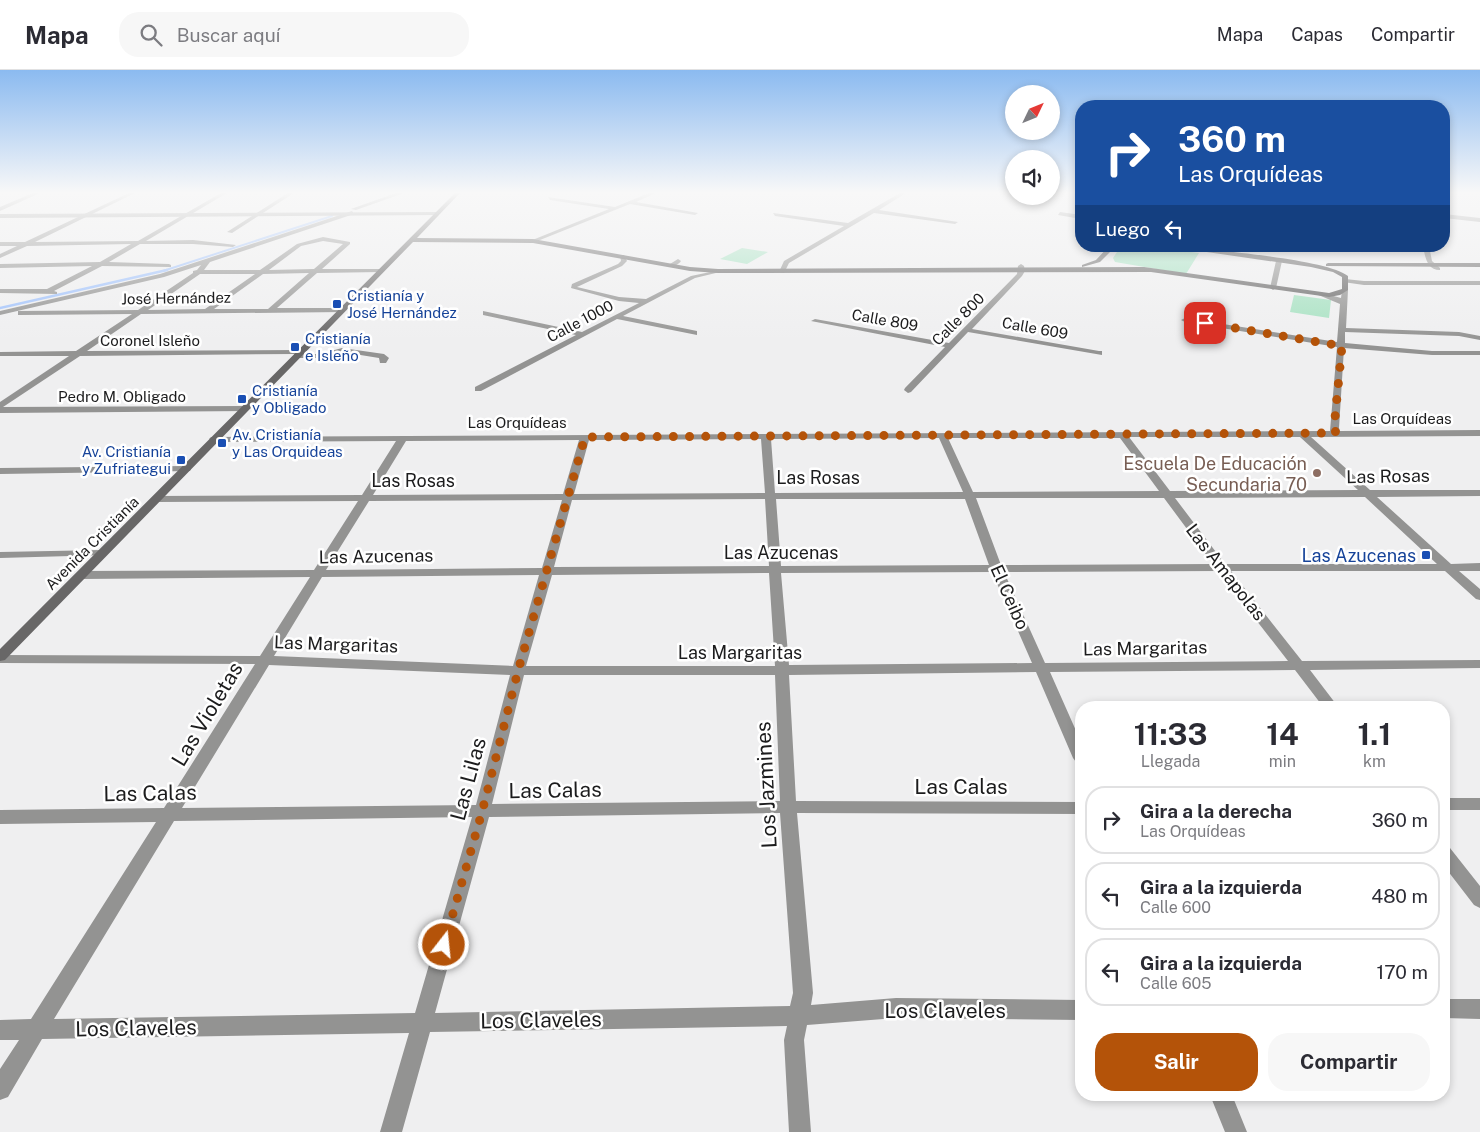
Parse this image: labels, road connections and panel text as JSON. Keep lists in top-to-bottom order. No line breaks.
{"streets":{"main road":["Avenida Cristianía"],"street":["José Hernández","Calle 800","Calle 809","Calle 1000","Calle 609","Coronel Isleño","Pedro M. Obligado","Las Orquídeas","Las Rosas","Las Azucenas","Las Amapolas","El Ceibo","Las Margaritas","Las Violetas","Las Lilas","Los Jazmines","Las Calas","Los Claveles"]},"crossings":[["José Hernández","Avenida Cristianía"],["Calle 800","Calle 809"],["Calle 800","Calle 609"],["Coronel Isleño","Avenida Cristianía"],["Pedro M. Obligado","Avenida Cristianía"],["Las Orquídeas","Avenida Cristianía"],["Las Orquídeas","Las Amapolas"],["Las Orquídeas","El Ceibo"],["Las Orquídeas","Las Violetas"],["Las Orquídeas","Las Lilas"],["Las Orquídeas","Los Jazmines"],["Las Rosas","Avenida Cristianía"],["Las Rosas","Las Amapolas"],["Las Rosas","El Ceibo"],["Las Rosas","Las Violetas"],["Las Rosas","Las Lilas"],["Las Rosas","Los Jazmines"],["Avenida Cristianía","Las Azucenas"],["Avenida Cristianía","Las Margaritas"],["Las Azucenas","Las Amapolas"],["Las Azucenas","El Ceibo"],["Las Azucenas","Las Violetas"],["Las Azucenas","Las Lilas"],["Las Azucenas","Los Jazmines"],["Las Amapolas","Las Margaritas"],["El Ceibo","Las Margaritas"],["Las Margaritas","Las Violetas"],["Las Margaritas","Las Lilas"],["Las Margaritas","Los Jazmines"],["Las Violetas","Las Calas"],["Las Violetas","Los Claveles"],["Las Lilas","Las Calas"],["Las Lilas","Los Claveles"],["Los Jazmines","Las Calas"],["Los Jazmines","Los Claveles"]],"places":{"transit":["Cristianía y José Hernández","Cristianía e Isleño","Cristianía y Obligado","Av. Cristianía y Las Orquideas","Av. Cristianía y Zufriategui","Las Azucenas"],"other":["Escuela De Educación Secundaria 70"]},"north":"top right","page":{"header":"Mapa","search":"Buscar aquí","nav":["Mapa","Capas","Compartir"],"turn":["360 m","Las Orquídeas"],"then":"Luego","eta":["11:33","Llegada","14","min","1.1","km"],"list":[{"name":"Gira a la derecha","note":"Las Orquídeas","value":"360 m"},{"name":"Gira a la izquierda","note":"Calle 600","value":"480 m"},{"name":"Gira a la izquierda","note":"Calle 605","value":"170 m"}],"buttons":["Salir","Compartir"]}}
